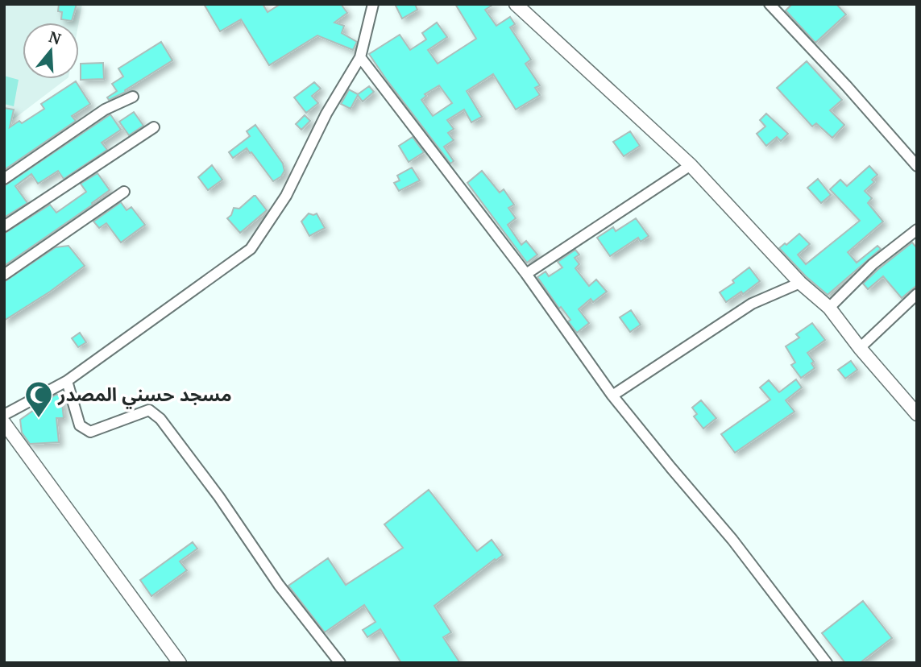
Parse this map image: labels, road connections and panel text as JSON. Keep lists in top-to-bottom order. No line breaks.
{"places":{"mosque":["مسجد حسني المصدر"]},"north":"top"}
